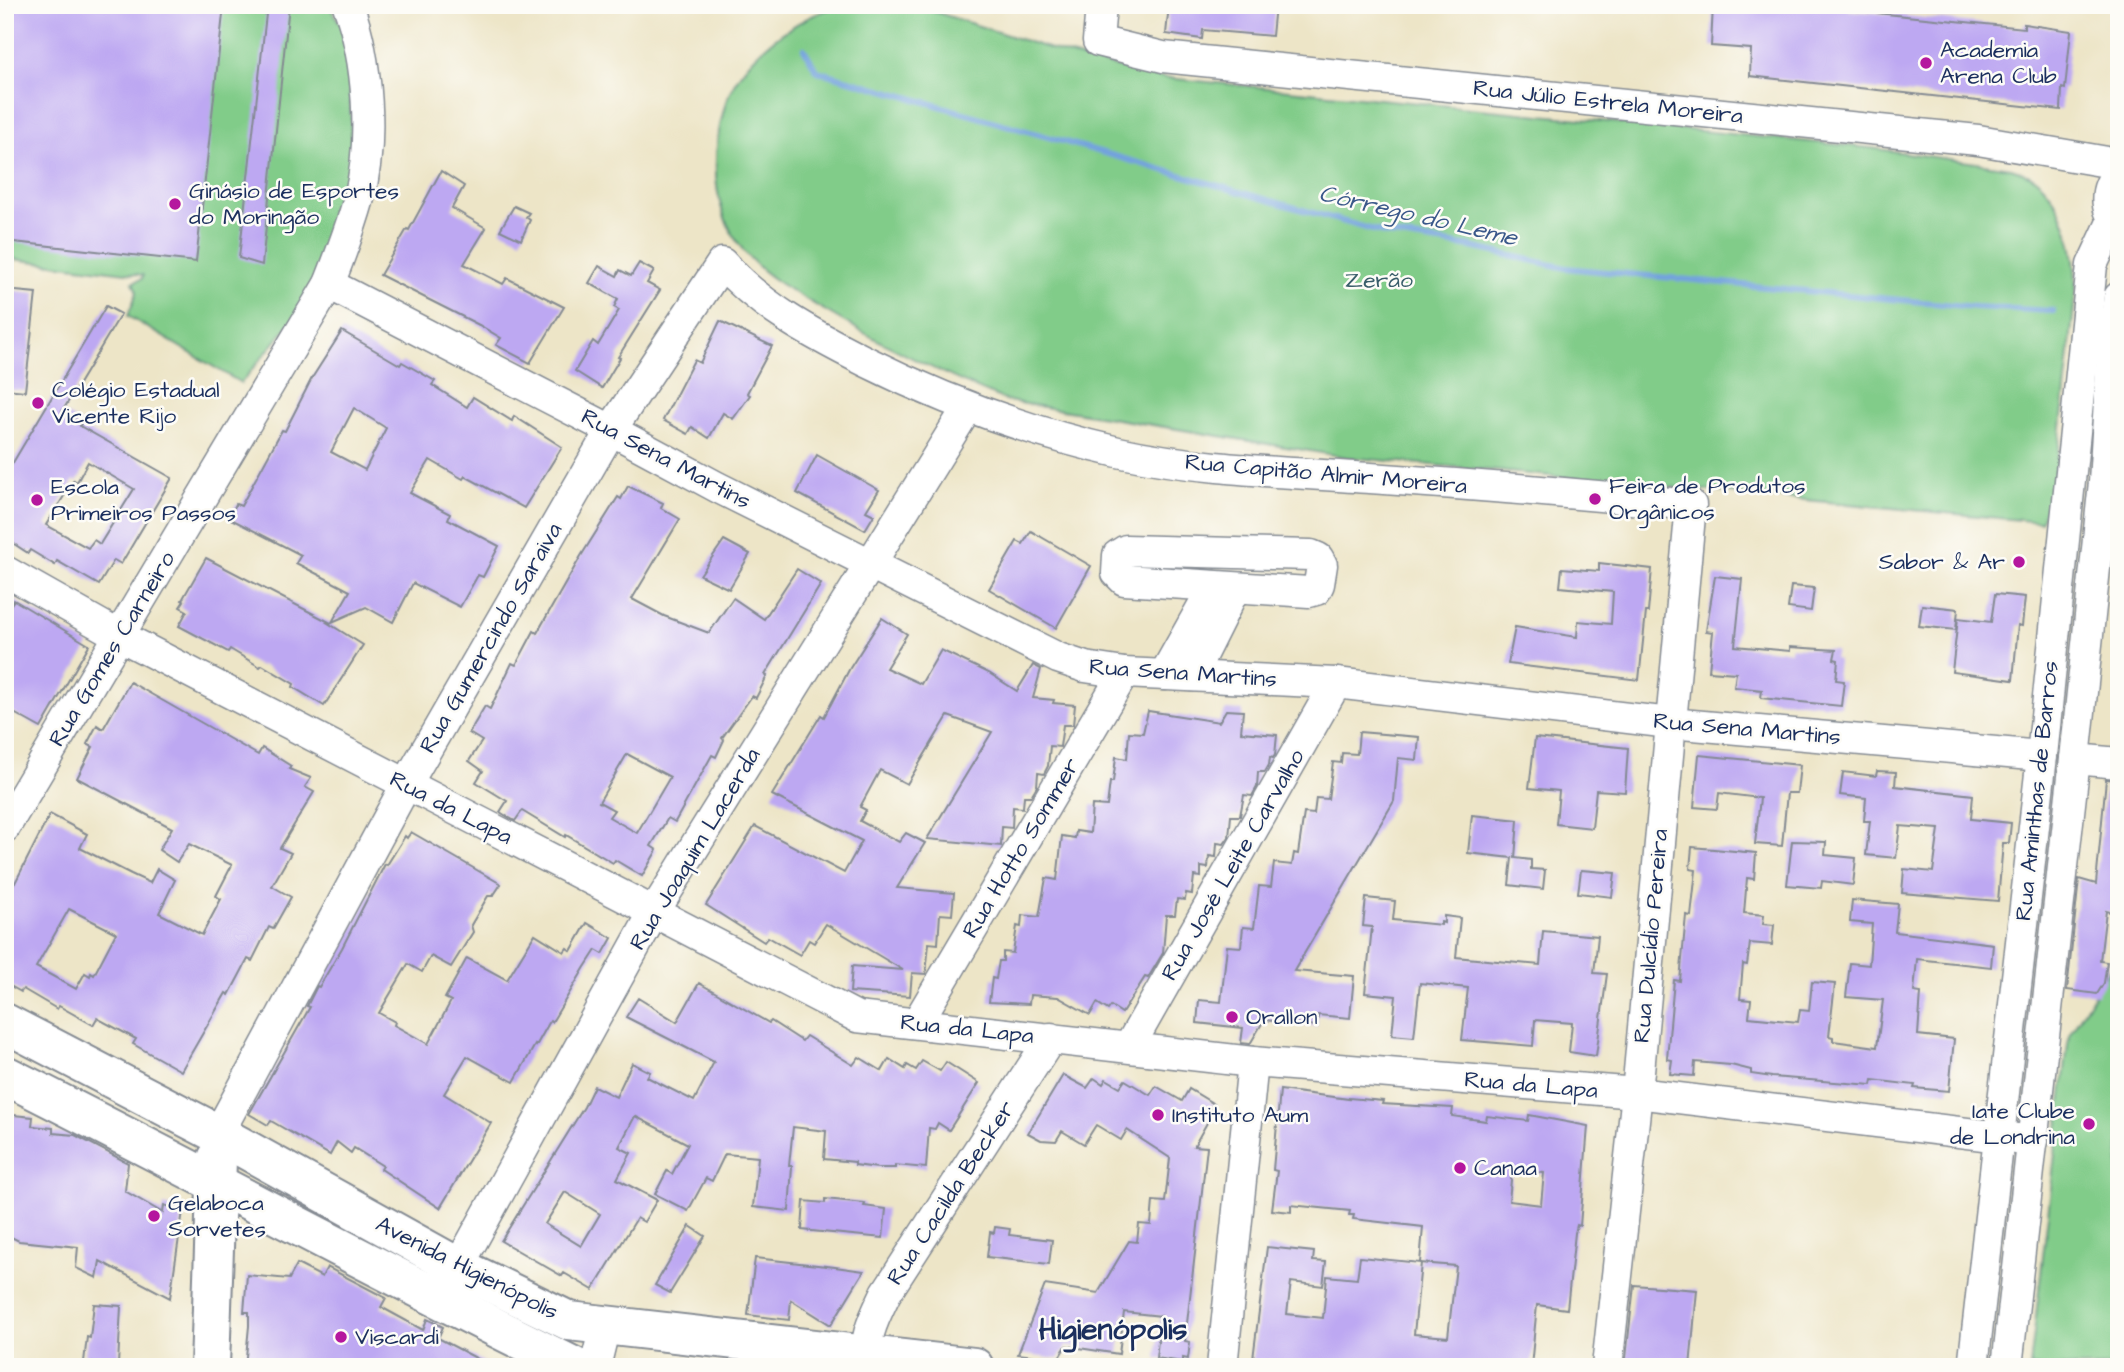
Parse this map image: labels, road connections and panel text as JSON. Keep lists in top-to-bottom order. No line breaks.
{"streets":{"main road":["Avenida Higienópolis"],"street":["Rua Júlio Estrela Moreira","Rua Sena Martins","Rua Capitão Almir Moreira","Rua Gumercindo Saraiva","Rua Gomes Carneiro","Rua Aminthas de Barros","Rua da Lapa","Rua Hotto Sommer","Rua Joaquim Lacerda","Rua José Leite Carvalho","Rua Dulcídio Pereira","Rua Cacilda Becker"]},"crossings":[["Rua Sena Martins","Rua Gumercindo Saraiva"],["Rua Sena Martins","Rua Gomes Carneiro"],["Rua Sena Martins","Rua Aminthas de Barros"],["Rua Sena Martins","Rua Hotto Sommer"],["Rua Sena Martins","Rua Joaquim Lacerda"],["Rua Sena Martins","Rua José Leite Carvalho"],["Rua Sena Martins","Rua Dulcídio Pereira"],["Rua Capitão Almir Moreira","Rua Gumercindo Saraiva"],["Rua Capitão Almir Moreira","Rua Joaquim Lacerda"],["Rua Capitão Almir Moreira","Rua Dulcídio Pereira"],["Rua Gumercindo Saraiva","Rua da Lapa"],["Rua Gumercindo Saraiva","Avenida Higienópolis"],["Rua Gomes Carneiro","Rua da Lapa"],["Rua Aminthas de Barros","Rua da Lapa"],["Rua da Lapa","Rua Hotto Sommer"],["Rua da Lapa","Rua Joaquim Lacerda"],["Rua da Lapa","Rua José Leite Carvalho"],["Rua da Lapa","Rua Dulcídio Pereira"],["Rua da Lapa","Rua Cacilda Becker"],["Rua Joaquim Lacerda","Avenida Higienópolis"],["Rua Cacilda Becker","Avenida Higienópolis"]],"districts":["Higienópolis"],"water":["Córrego do Leme"],"parks":["Zerão"],"places":["Academia Arena Club","Ginásio de Esportes do Moringão","Colégio Estadual Vicente Rijo","Feira de Produtos Orgânicos","Escola Primeiros Passos","Sabor & Ar","Orallon","Instituto Aum","Iate Clube de Londrina","Canaa","Gelaboca Sorvetes","Viscardi"]}
